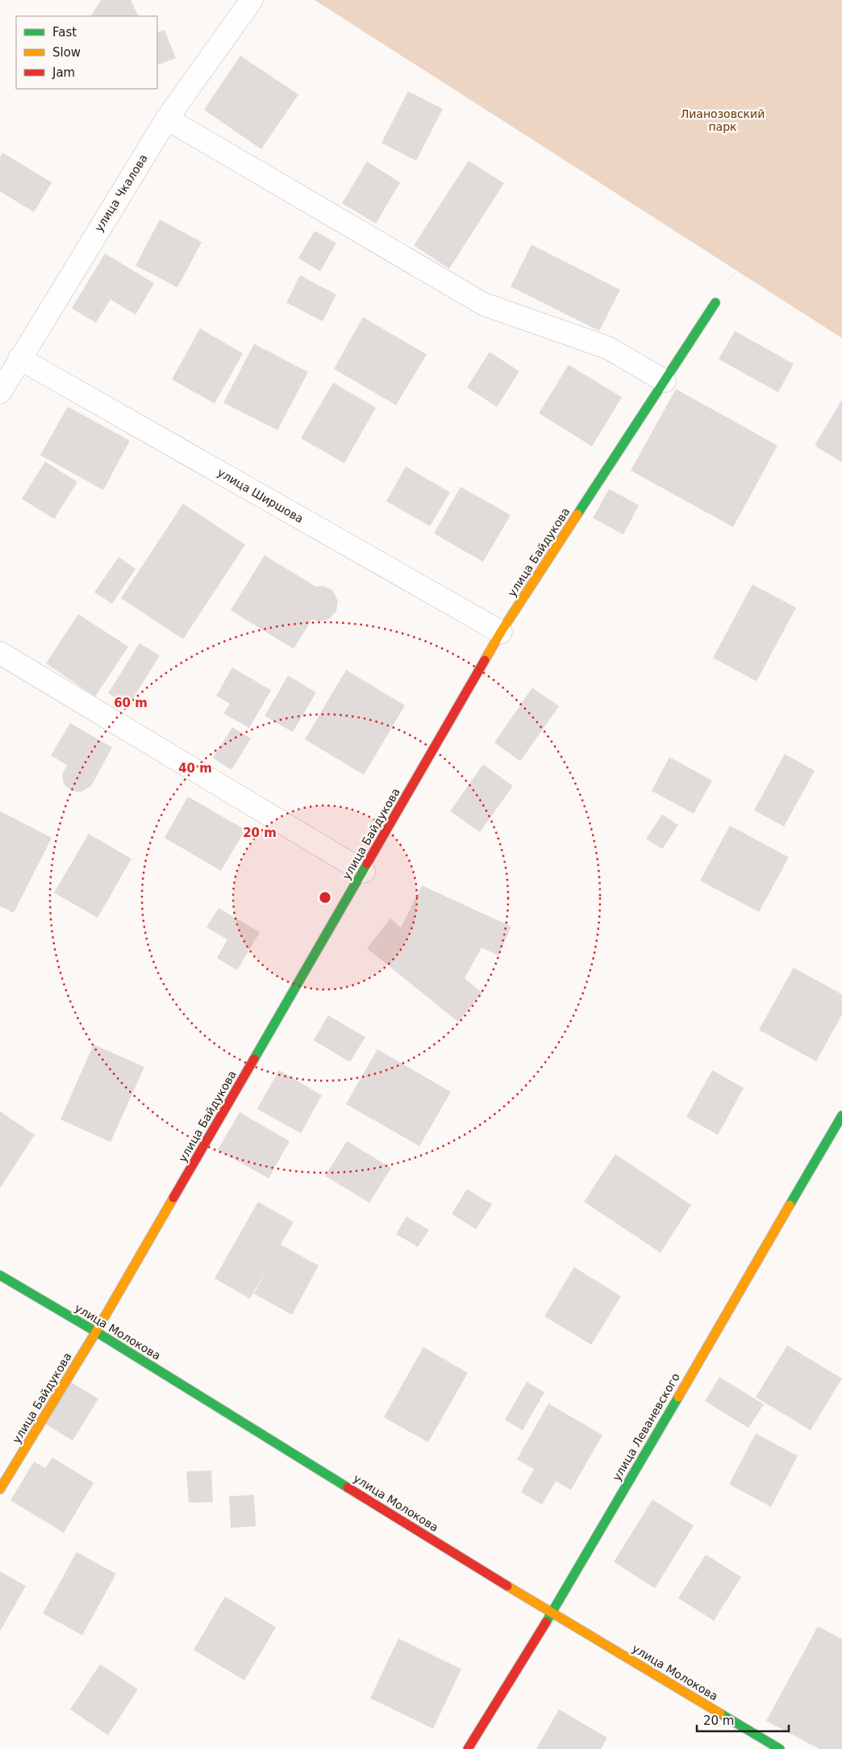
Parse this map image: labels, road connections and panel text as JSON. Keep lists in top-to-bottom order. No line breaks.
{"streets":{"street":["улица Чкалова","улица Ширшова","улица Байдукова","улица Молокова","улица Леваневского"]},"crossings":[["улица Чкалова","улица Ширшова"],["улица Ширшова","улица Байдукова"],["улица Байдукова","улица Молокова"],["улица Молокова","улица Леваневского"]],"parks":["Лианозовский парк"],"legend":["Fast","Slow","Jam"],"scale_bar":"20 m","rings":["60 m","40 m","20 m"]}
